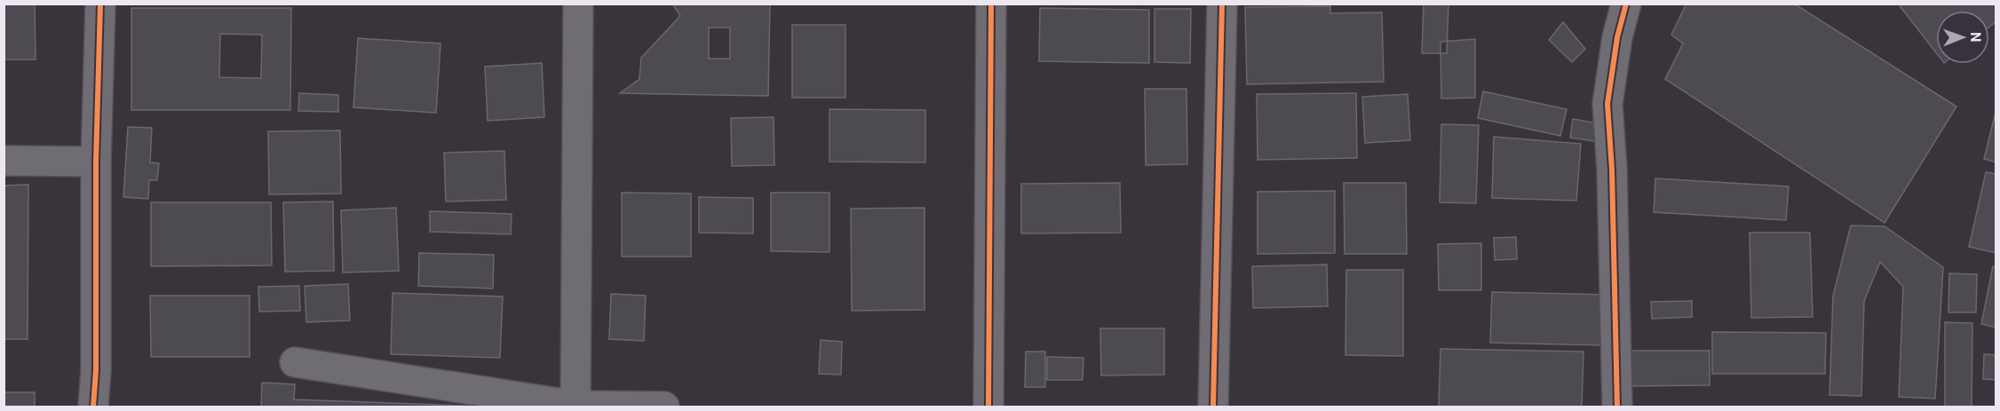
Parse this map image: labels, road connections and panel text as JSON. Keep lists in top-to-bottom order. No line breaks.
{"north":"right"}
